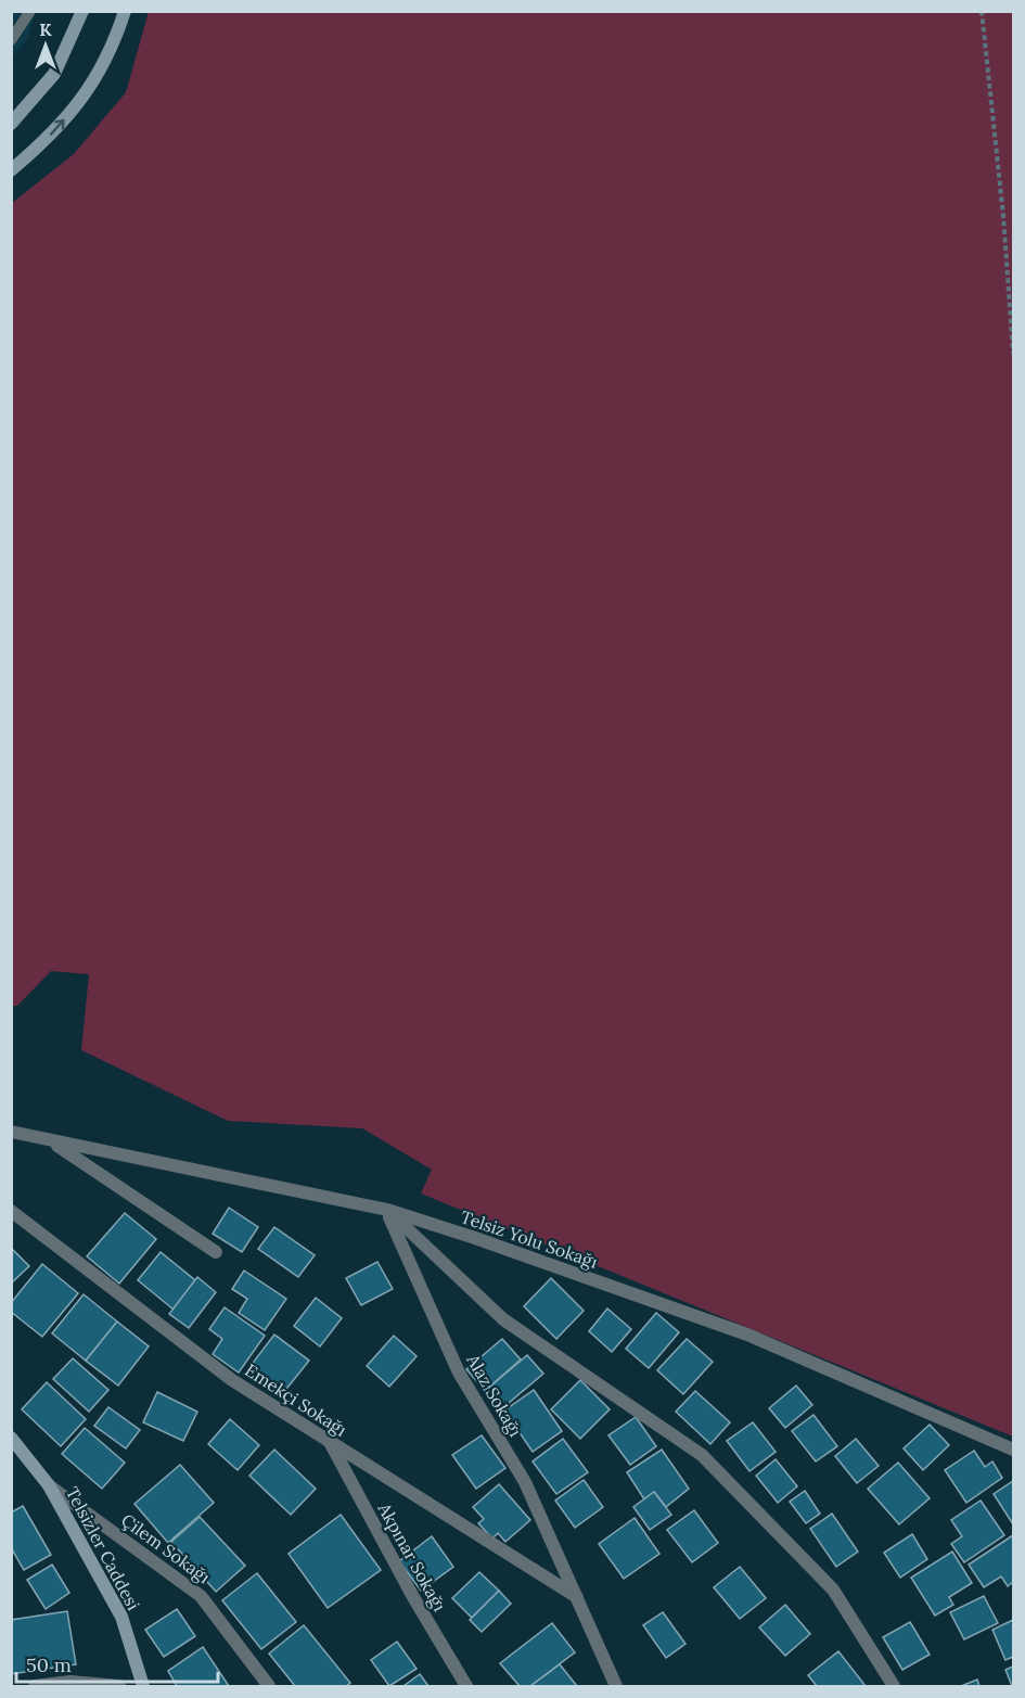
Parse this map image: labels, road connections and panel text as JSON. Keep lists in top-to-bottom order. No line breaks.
{"streets":{"street":["Telsiz Yolu Sokağı","Alaz Sokağı","Emekçi Sokağı","Telsizler Caddesi","Çilem Sokağı","Akpınar Sokağı"]},"crossings":[["Telsiz Yolu Sokağı","Alaz Sokağı"],["Alaz Sokağı","Emekçi Sokağı"],["Emekçi Sokağı","Akpınar Sokağı"],["Telsizler Caddesi","Çilem Sokağı"]],"scale_bar":"50 m","north":"top"}
